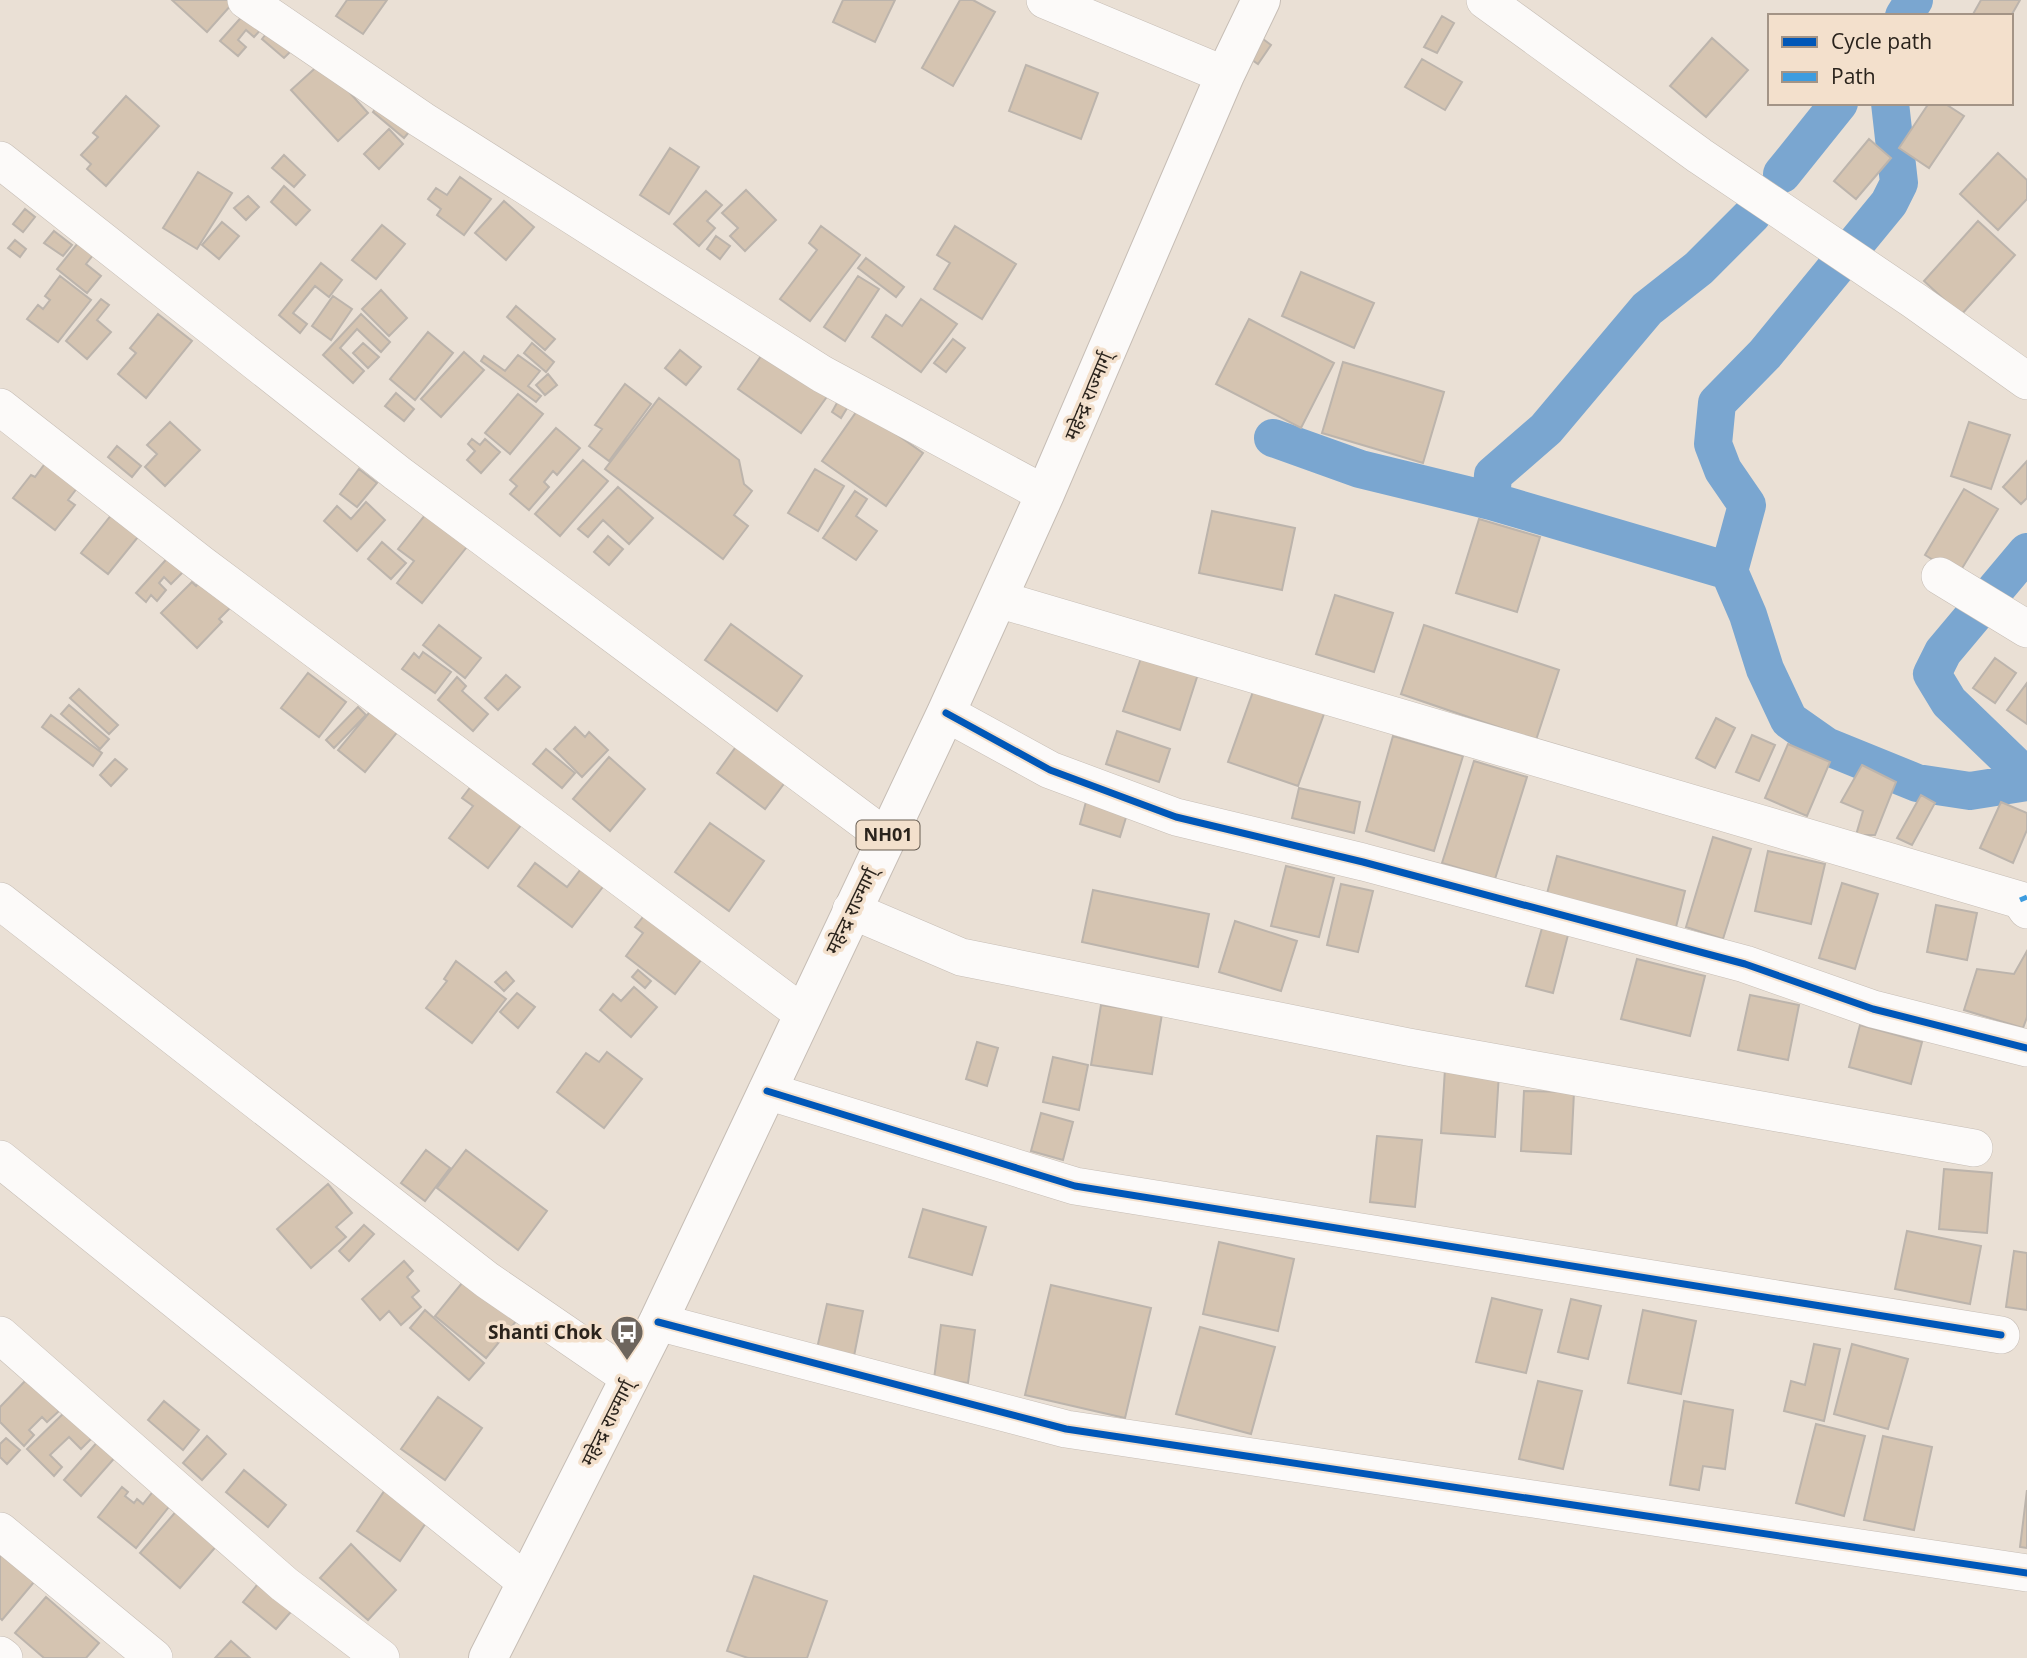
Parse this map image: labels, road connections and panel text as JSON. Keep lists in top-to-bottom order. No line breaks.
{"streets":{"highway":["महेन्द्र राज्मार्ग्","NH01"]},"places":{"bus stop":["Shanti Chok"]},"legend":["Cycle path","Path"]}
